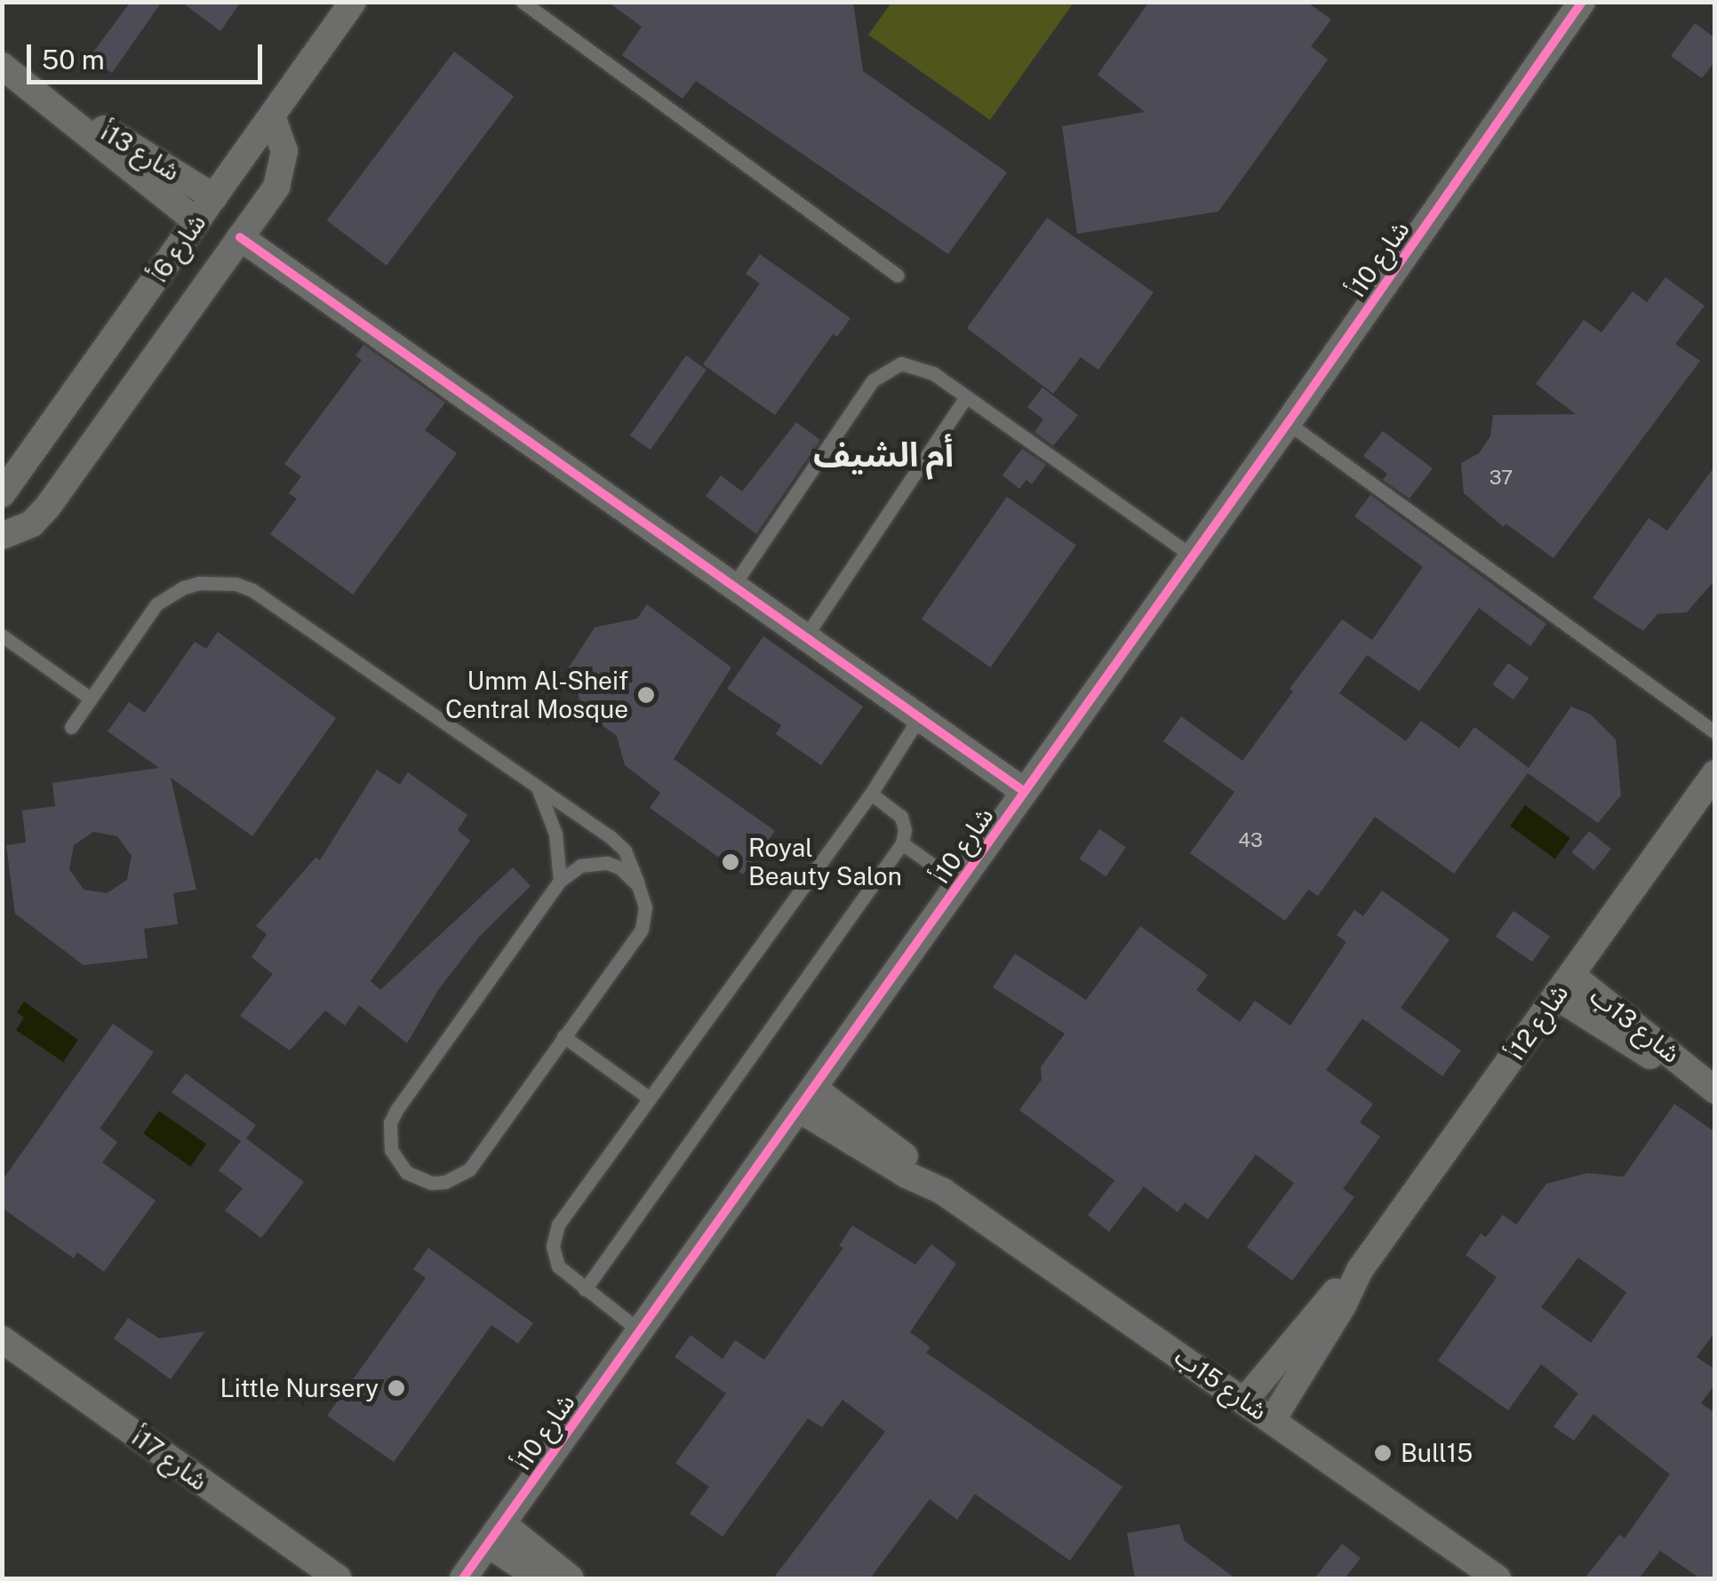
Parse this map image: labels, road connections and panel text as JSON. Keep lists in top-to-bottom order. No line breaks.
{"streets":{"street":["شارع 13أ","شارع 6أ","شارع 10أ","شارع 12أ","شارع 13ب","شارع 15ب","شارع 17أ"]},"crossings":[["شارع 13أ","شارع 6أ"],["شارع 10أ","شارع 15ب"],["شارع 12أ","شارع 13ب"],["شارع 12أ","شارع 15ب"]],"districts":["أم الشيف"],"places":["Umm Al-Sheif Central Mosque","Royal Beauty Salon","Little Nursery","Bull15"],"house_numbers":["37","43"],"scale_bar":"50 m"}
